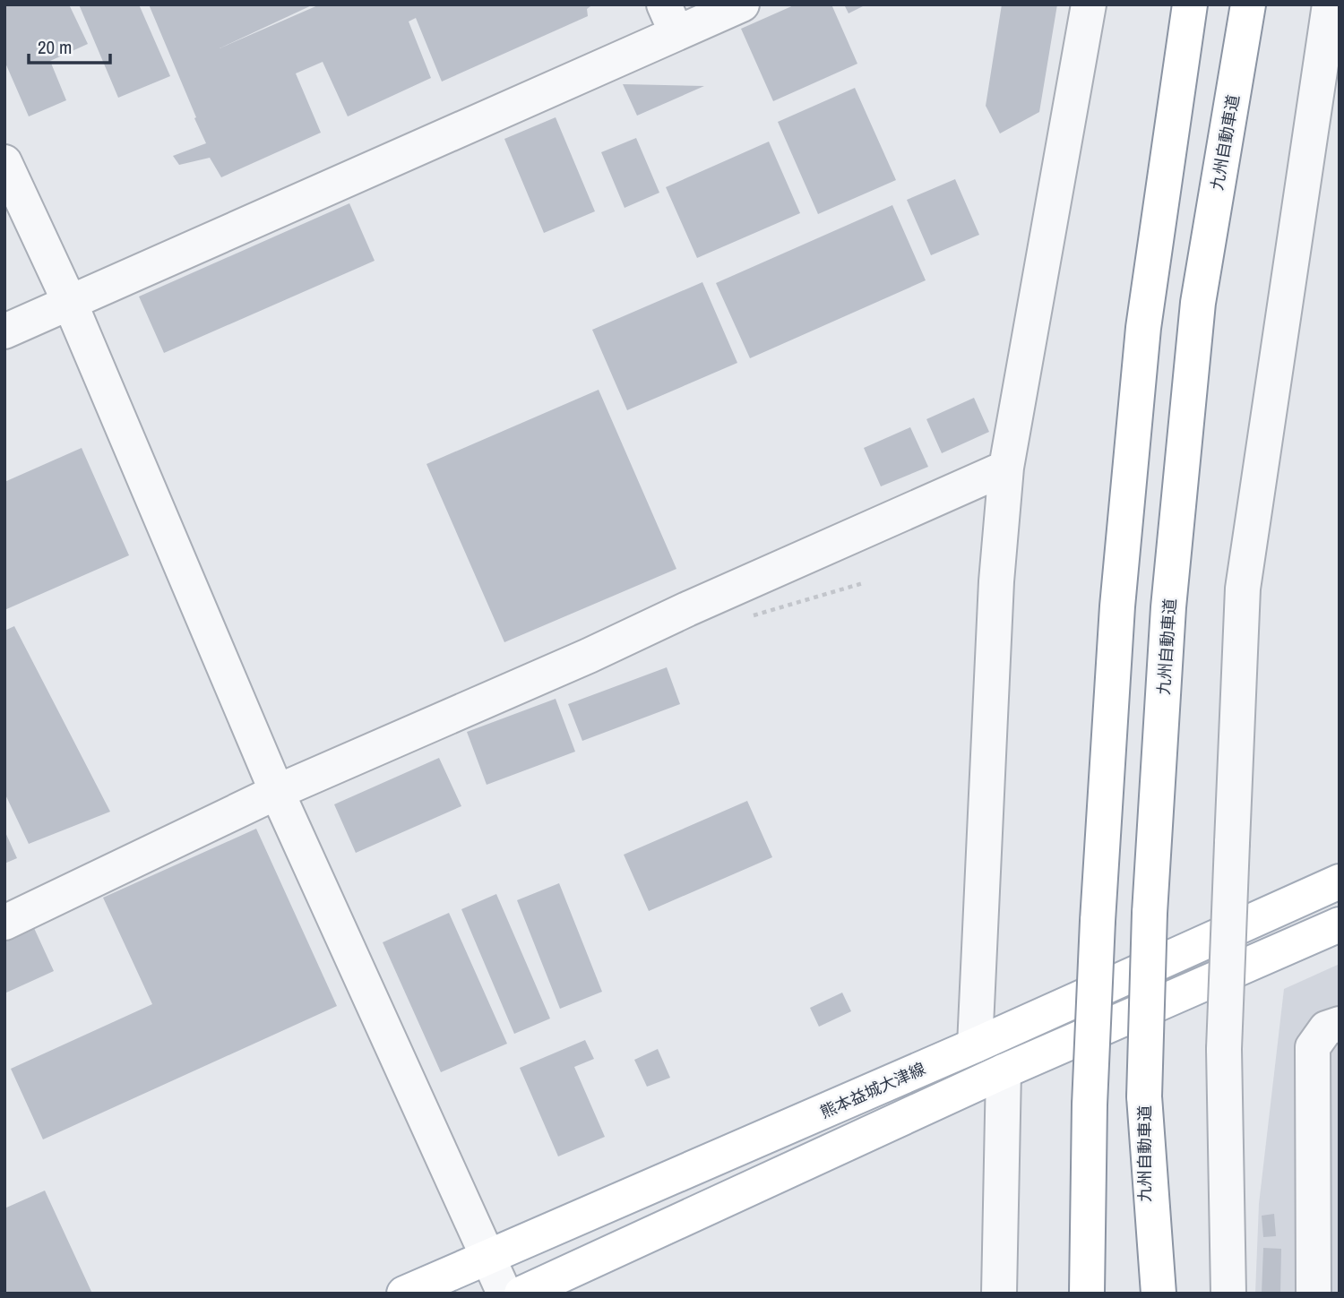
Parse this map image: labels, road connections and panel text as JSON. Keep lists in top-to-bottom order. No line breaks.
{"streets":{"main road":["九州自動車道","熊本益城大津線"]},"scale_bar":"20 m"}
